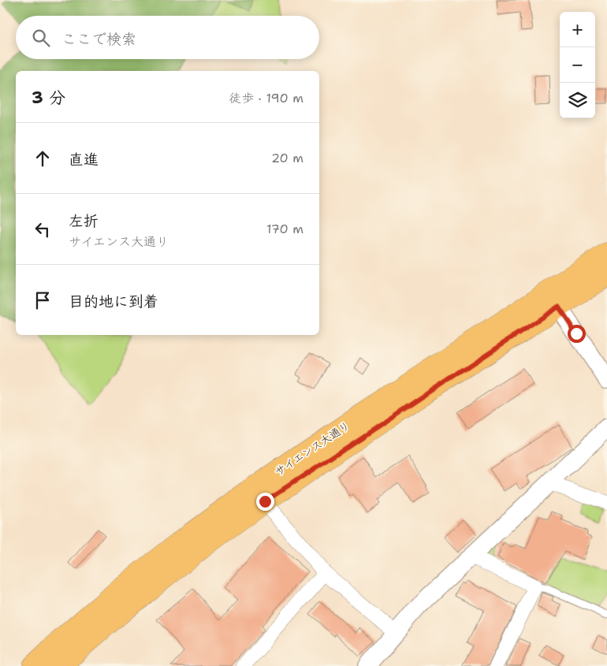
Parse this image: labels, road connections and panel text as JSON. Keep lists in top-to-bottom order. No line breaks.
{"streets":{"main road":["サイエンス大通り"]},"page":{"map_buttons":["+","−"],"search":"ここで検索","heading":["3 分","徒歩 · 190 m"],"list":[["直進","20 m"],["左折","サイエンス大通り","170 m"],"目的地に到着"]}}
